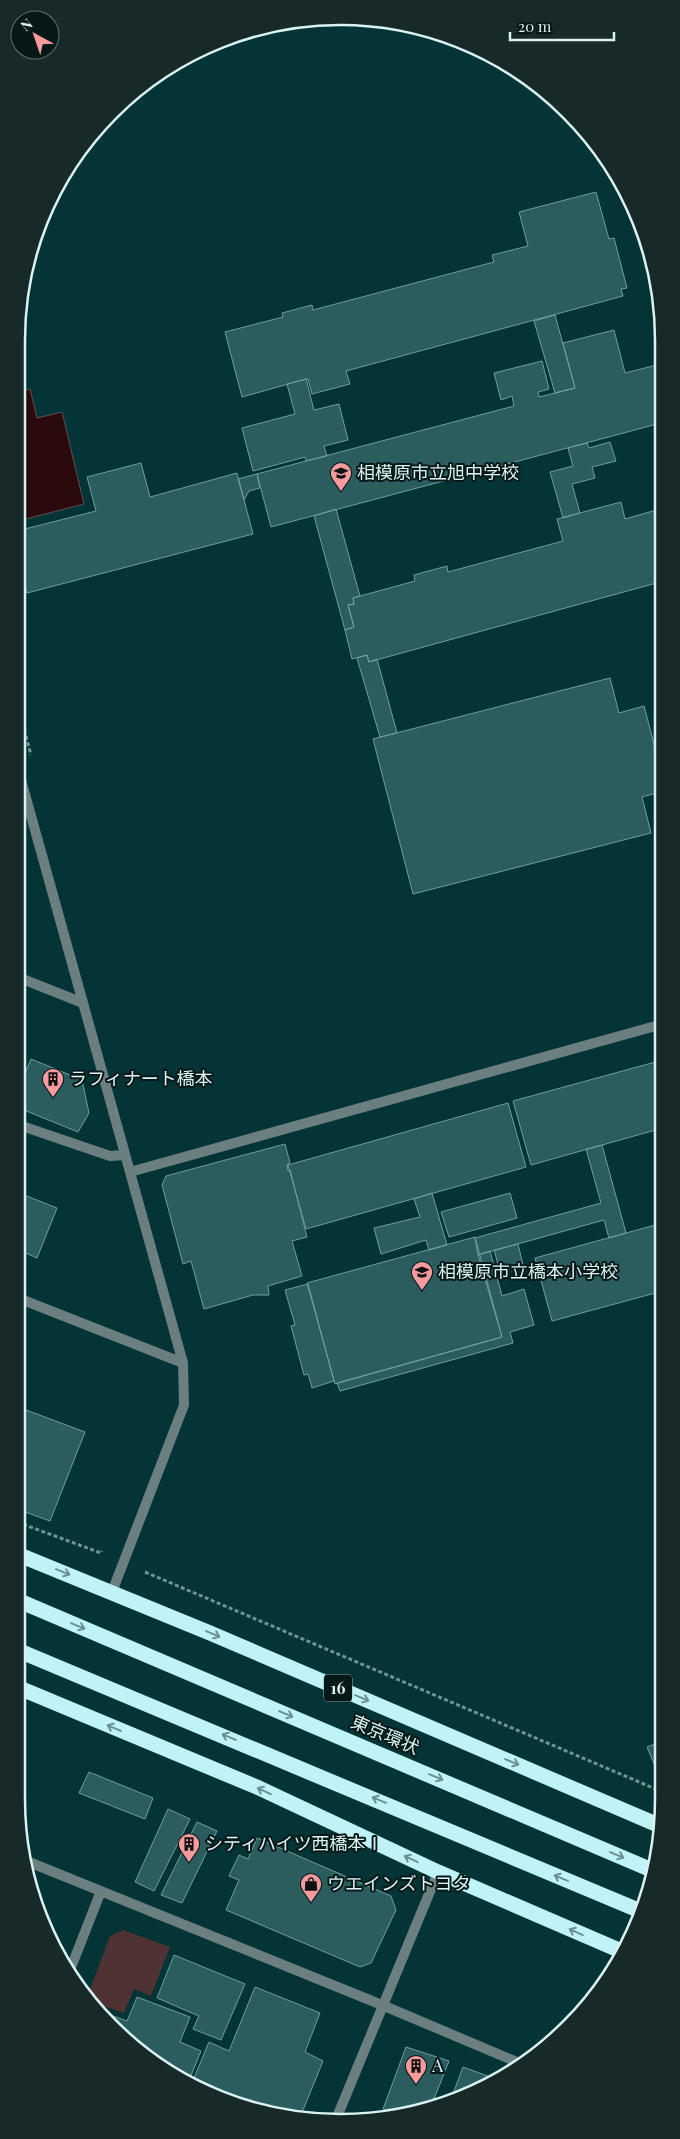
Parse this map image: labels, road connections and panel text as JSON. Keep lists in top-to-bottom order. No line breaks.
{"streets":{"highway":["16","東京環状"]},"places":{"school or university":["相模原市立旭中学校","相模原市立橋本小学校"],"building":["ラフィナート橋本","シティハイツ西橋本Ⅰ","A"],"shop":["ウエインズトヨタ"]},"scale_bar":"20 m","north":"top left"}
